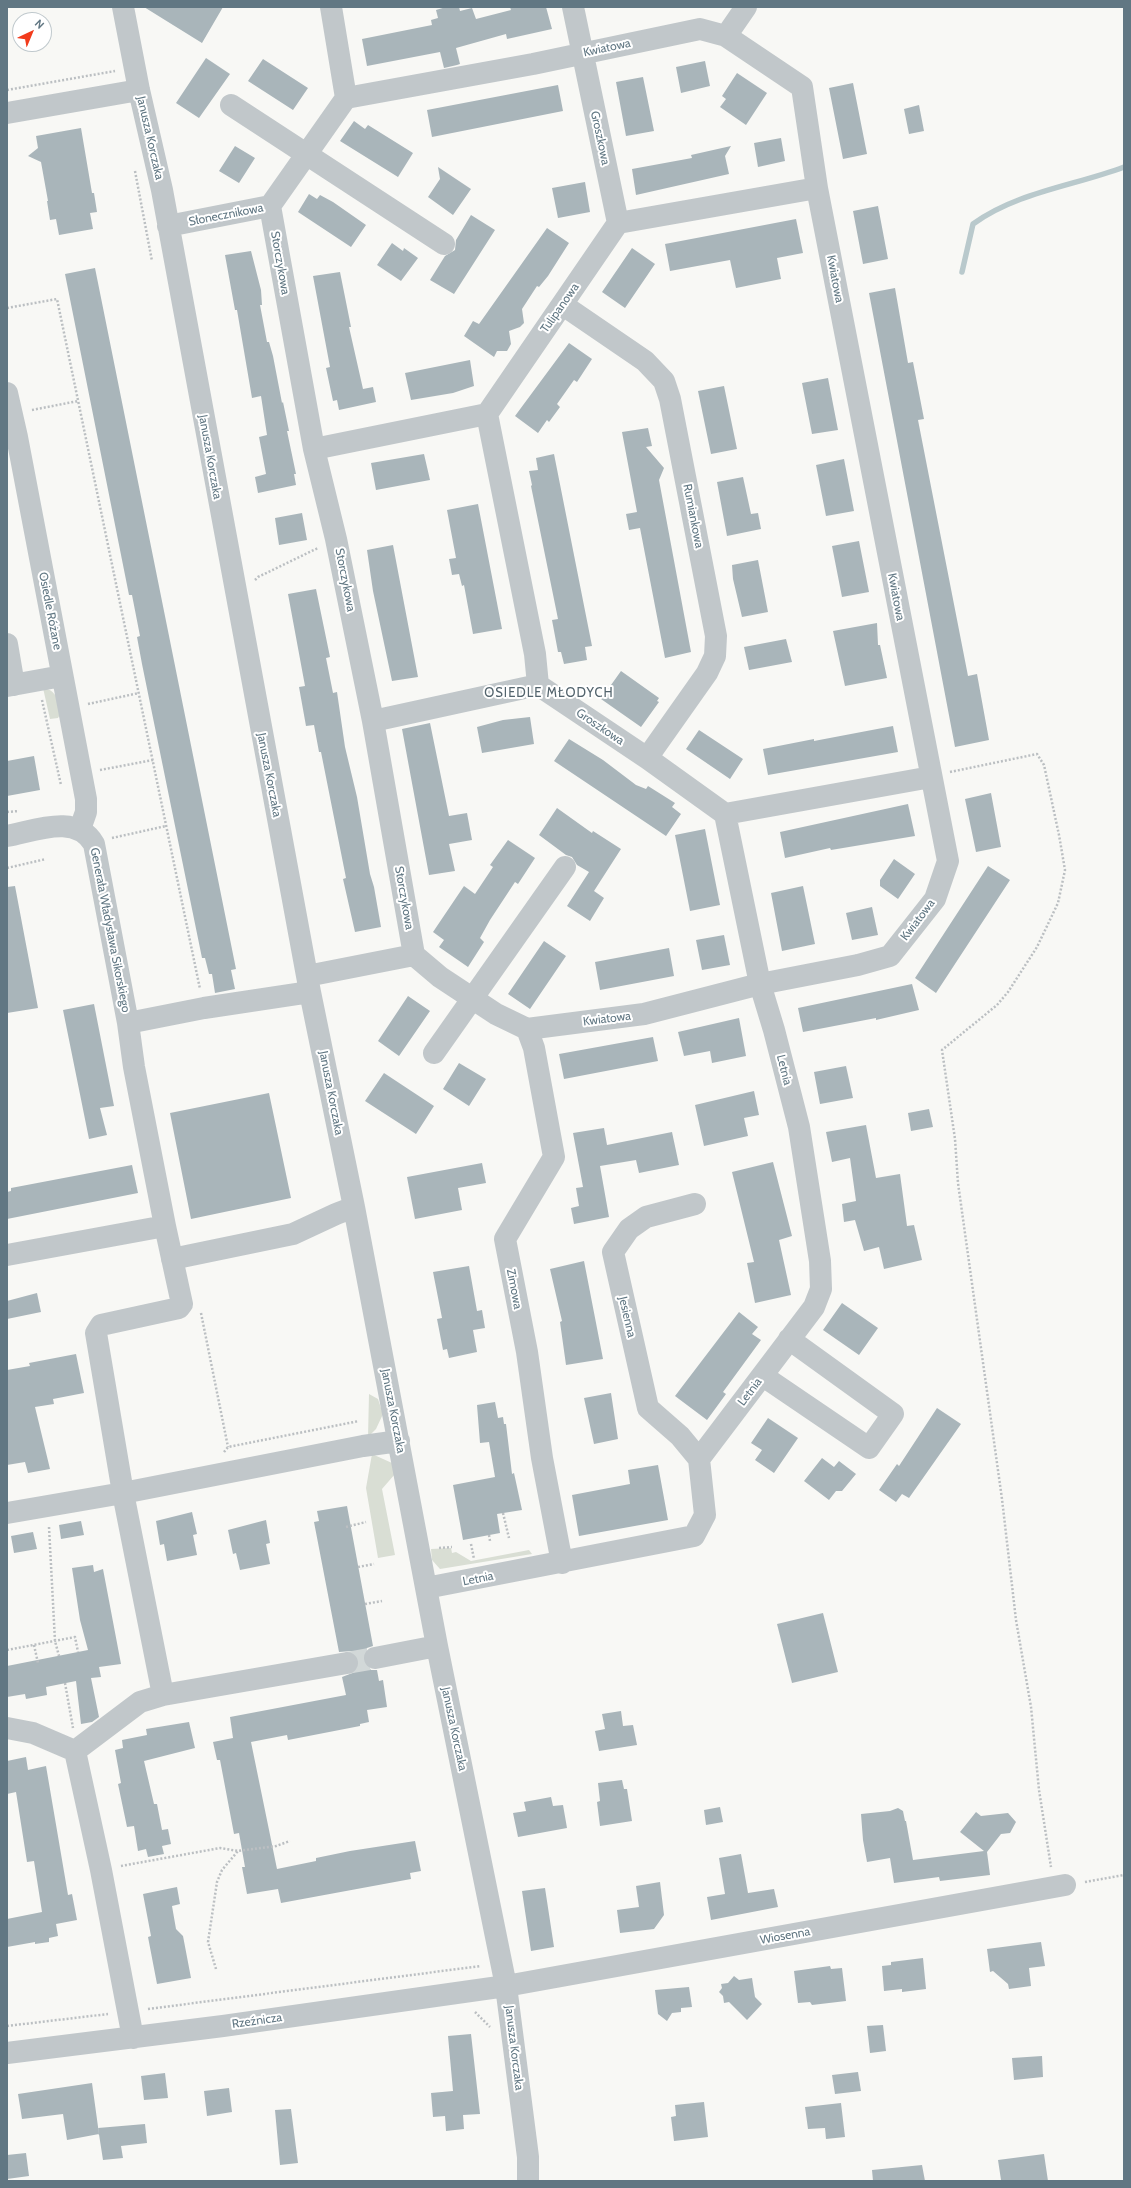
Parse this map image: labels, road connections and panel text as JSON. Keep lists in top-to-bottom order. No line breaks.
{"streets":{"street":["Kwiatowa","Janusza Korczaka","Groszkowa","Słonecznikowa","Storczykowa","Tulipanowa","Rumiankowa","Osiedle Różane","Generała Władysława Sikorskiego","Letnia","Zimowa","Jesienna","Wiosenna","Rzeźnicza"]},"crossings":[["Kwiatowa","Groszkowa"],["Kwiatowa","Słonecznikowa"],["Kwiatowa","Letnia"],["Kwiatowa","Zimowa"],["Janusza Korczaka","Słonecznikowa"],["Janusza Korczaka","Generała Władysława Sikorskiego"],["Janusza Korczaka","Letnia"],["Janusza Korczaka","Wiosenna"],["Janusza Korczaka","Rzeźnicza"],["Groszkowa","Tulipanowa"],["Groszkowa","Rumiankowa"],["Słonecznikowa","Storczykowa"],["Tulipanowa","Rumiankowa"],["Osiedle Różane","Generała Władysława Sikorskiego"],["Letnia","Zimowa"],["Letnia","Jesienna"],["Wiosenna","Rzeźnicza"]],"districts":["OSIEDLE MŁODYCH"],"north":"top right"}
